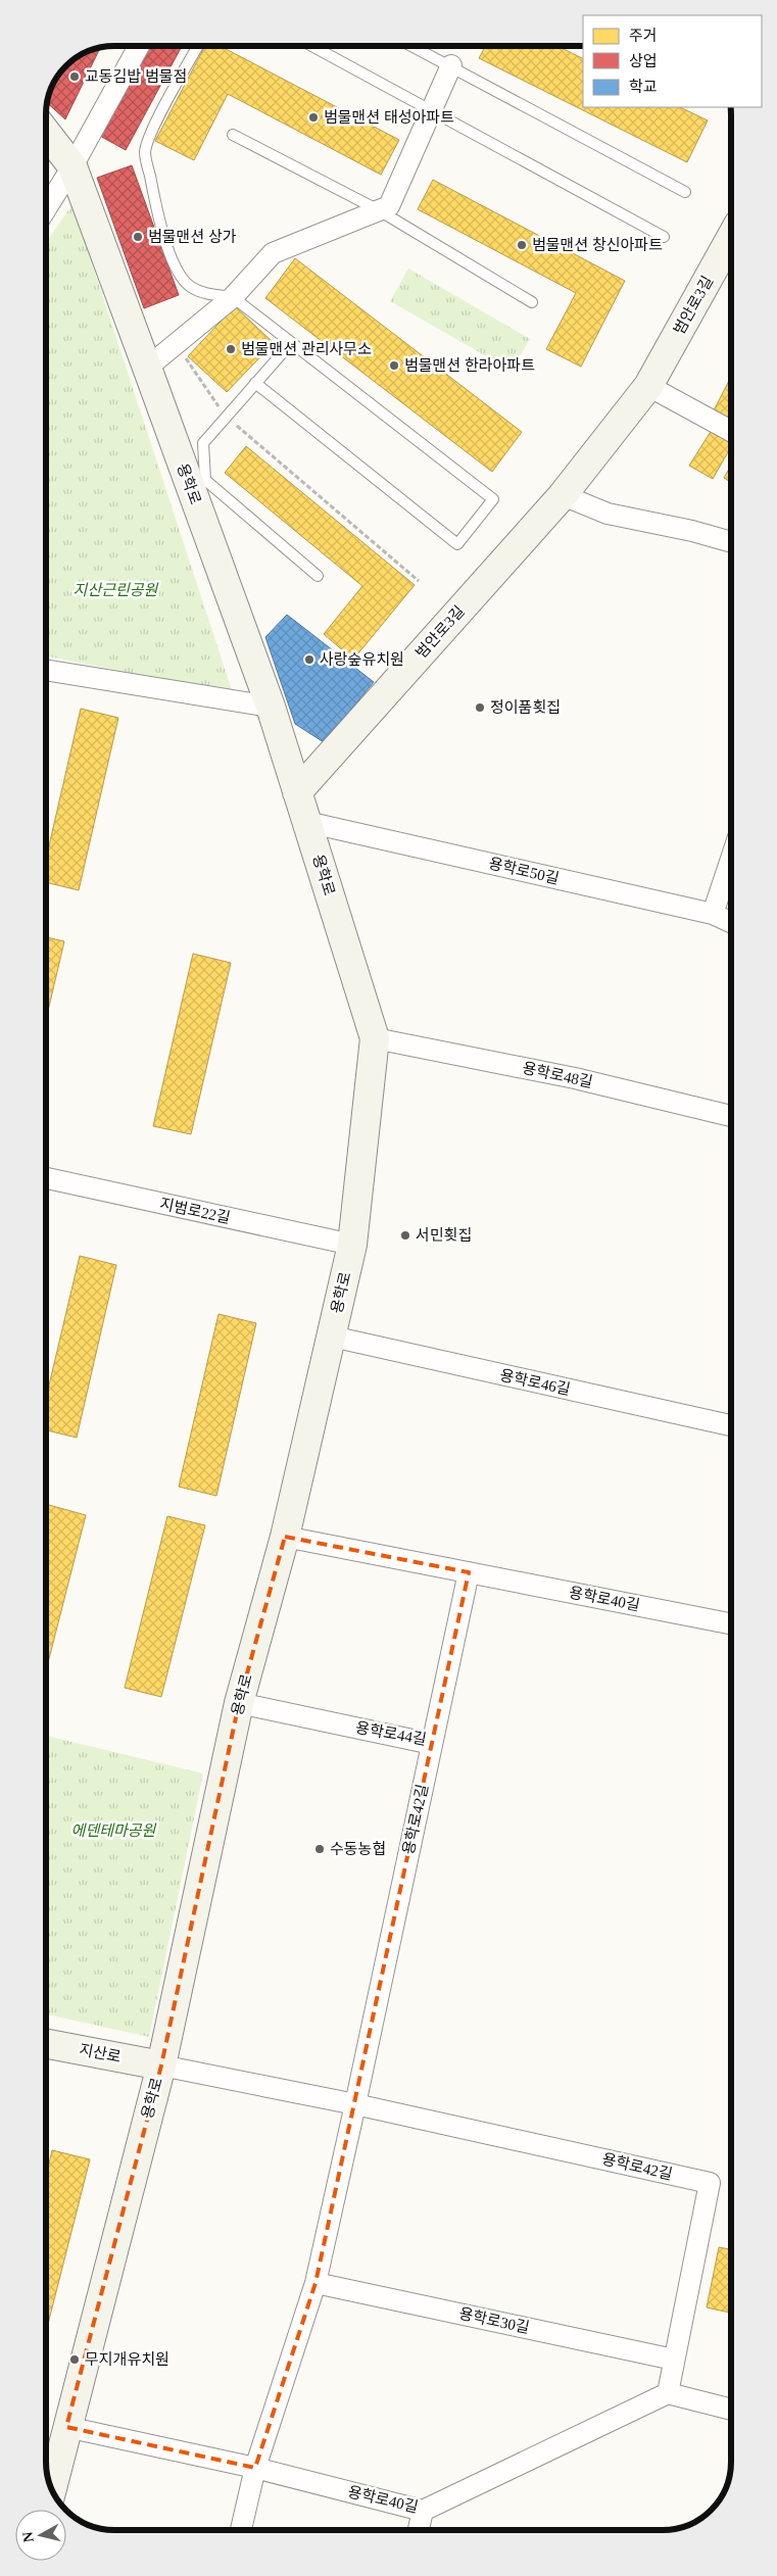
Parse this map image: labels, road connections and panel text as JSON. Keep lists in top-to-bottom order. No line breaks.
{"streets":{"street":["범안로3길","용학로","용학로50길","용학로48길","지범로22길","용학로46길","용학로40길","용학로44길","용학로42길","지산로","용학로30길"]},"crossings":[["범안로3길","용학로"],["용학로","용학로50길"],["용학로","용학로48길"],["용학로","지범로22길"],["용학로","용학로46길"],["용학로","용학로40길"],["용학로","용학로44길"],["용학로","용학로42길"],["용학로","지산로"],["용학로40길","용학로44길"],["용학로40길","용학로42길"],["용학로44길","용학로42길"],["용학로42길","지산로"],["용학로42길","용학로30길"]],"parks":["지산근린공원","에덴테마공원"],"places":["교동김밥 범물점","범물맨션 태성아파트","범물맨션 상가","범물맨션 창신아파트","범물맨션 관리사무소","범물맨션 한라아파트","사랑숲유치원","정이품횟집","서민횟집","수동농협","무지개유치원"],"legend":["주거","상업","학교"],"north":"left"}
